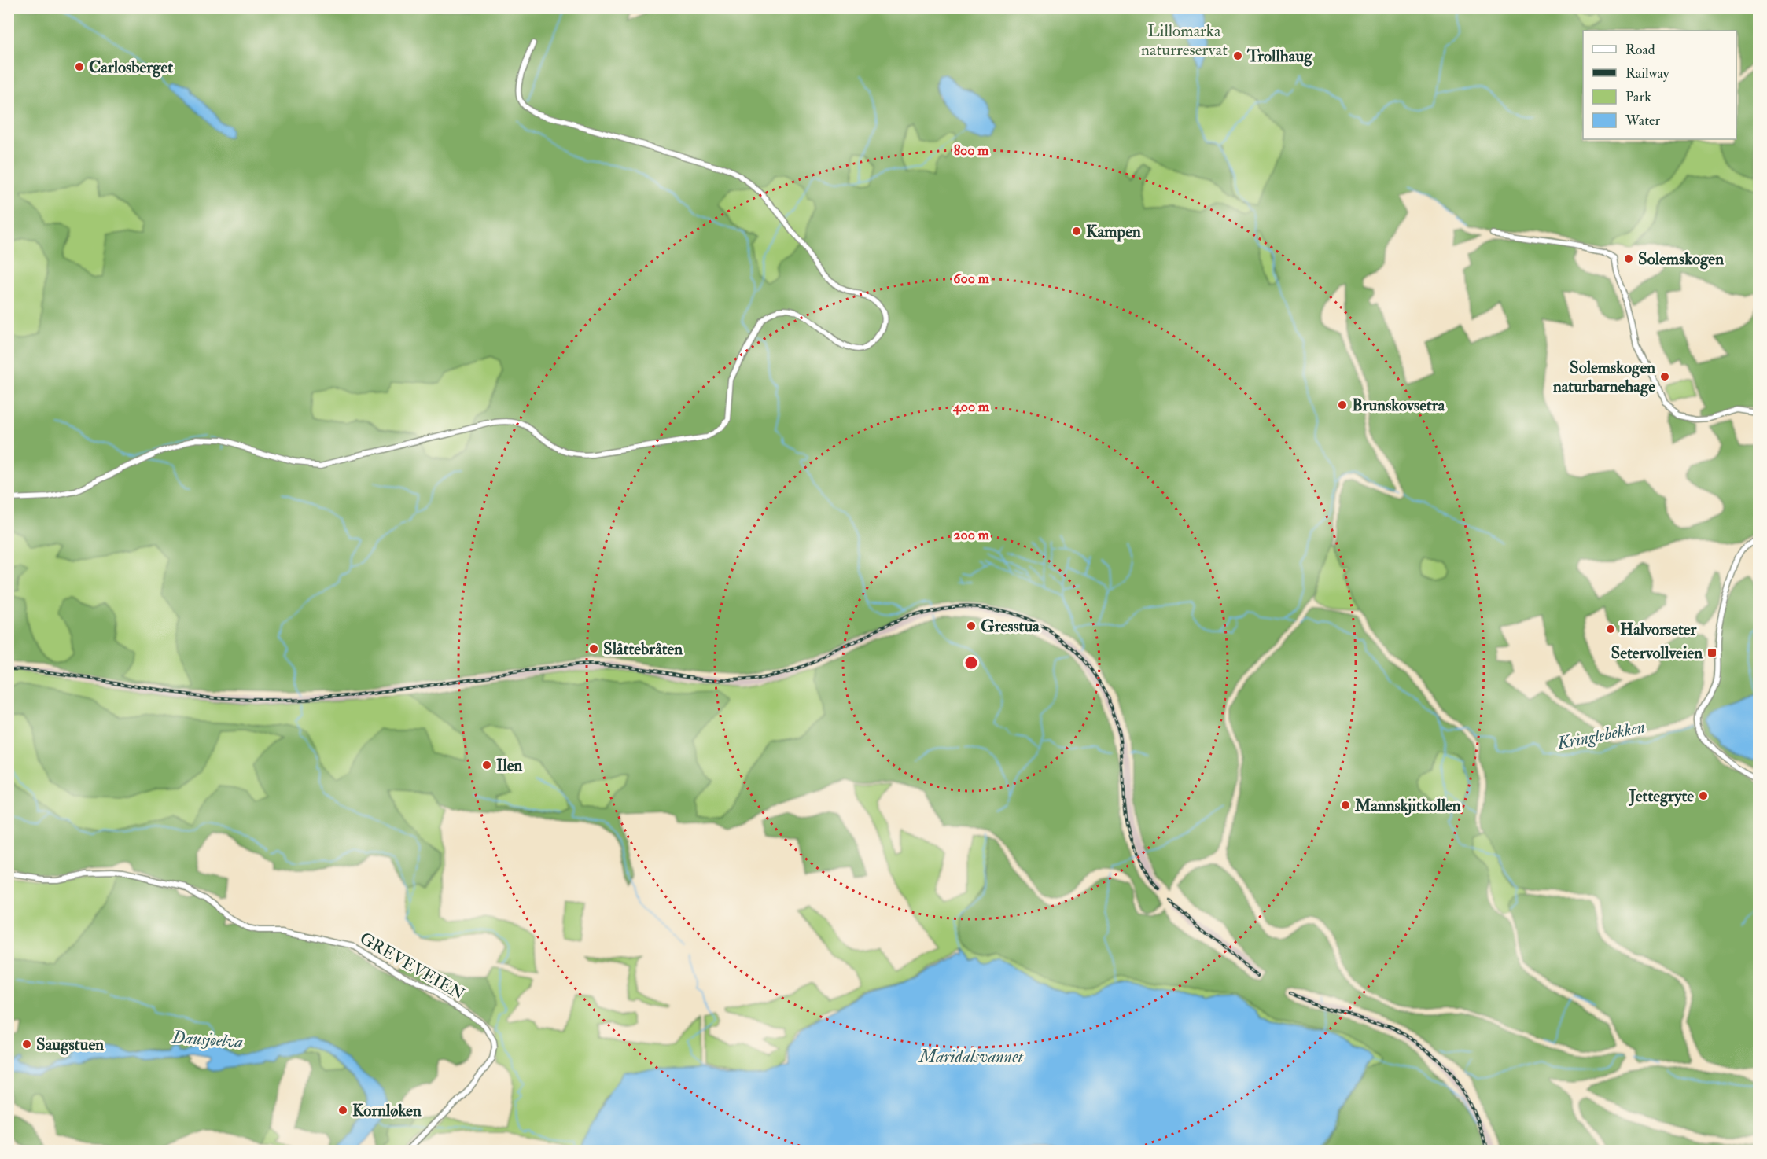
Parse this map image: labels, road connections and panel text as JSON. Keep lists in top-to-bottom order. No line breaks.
{"streets":{"street":["GREVEVEIEN"]},"water":["Kringlebekken","Dausjøelva","Maridalsvannet"],"parks":["Lillomarka naturreservat"],"places":{"other":["Trollhaug","Carlosberget","Kampen","Solemskogen","Solemskogen naturbarnehage","Brunskovsetra","Gresstua","Halvorseter","Slåttebråten","Ilen","Jettegryte","Mannskjitkollen","Saugstuen","Kornløken"],"transit":["Setervollveien"]},"legend":["Road","Railway","Park","Water"],"rings":["800 m","600 m","400 m","200 m"]}
